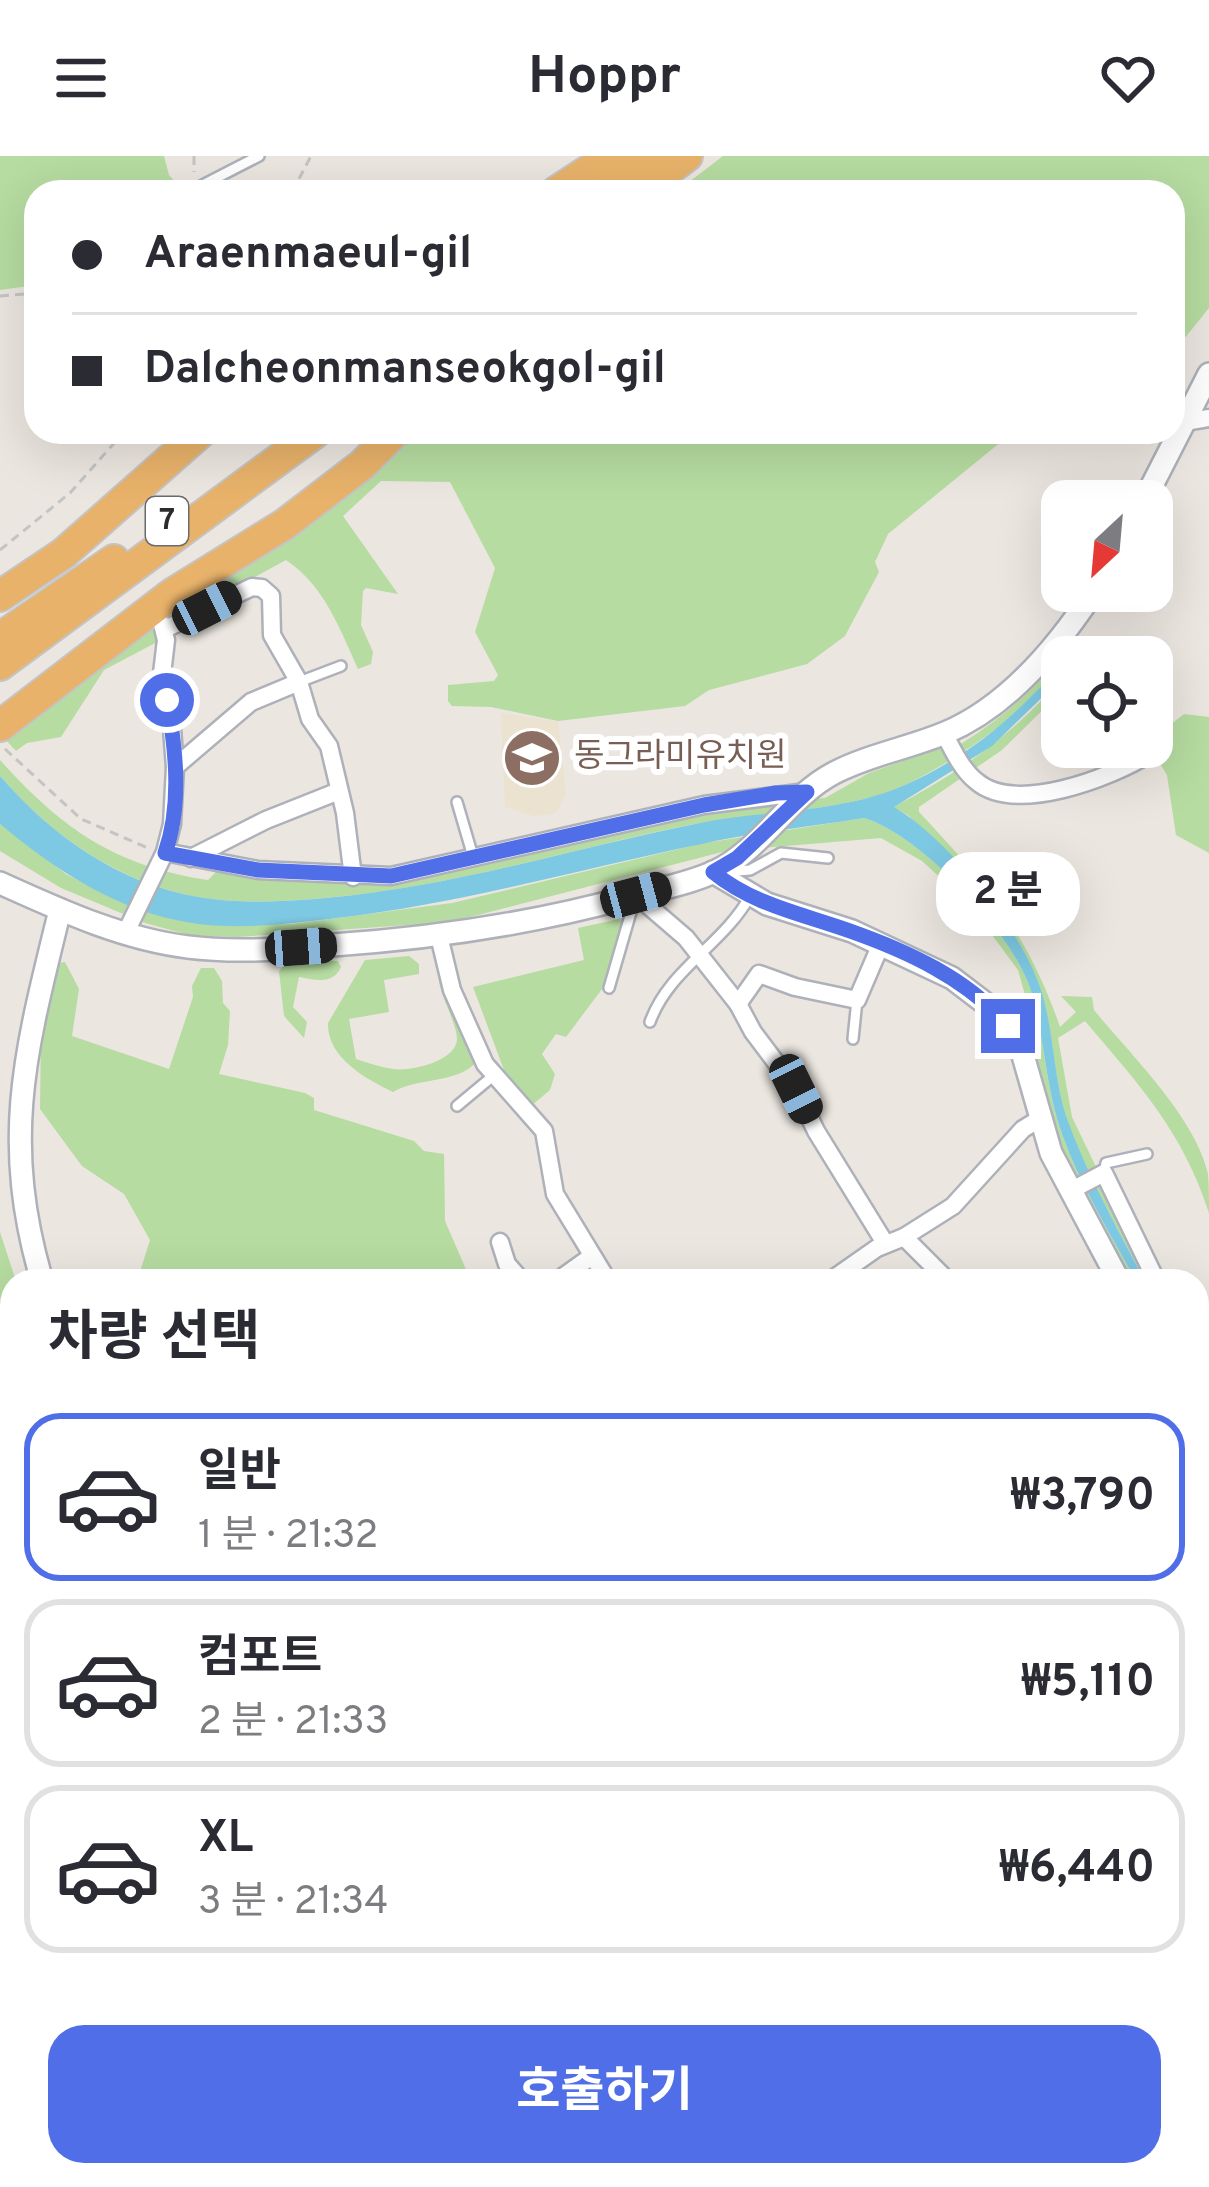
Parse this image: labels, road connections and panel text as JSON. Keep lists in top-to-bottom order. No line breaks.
{"streets":{"highway":["7"]},"places":{"school or university":["동그라미유치원"]},"north":"bottom left","page":{"header":"Hoppr","banner":["Araenmaeul-gil","Dalcheonmanseokgol-gil"],"bubble":"2 분","heading":"차량 선택","list":[{"name":"일반","note":"1 분 · 21:32","value":"₩3,790"},{"name":"컴포트","note":"2 분 · 21:33","value":"₩5,110"},{"name":"XL","note":"3 분 · 21:34","value":"₩6,440"}],"buttons":"호출하기"}}
